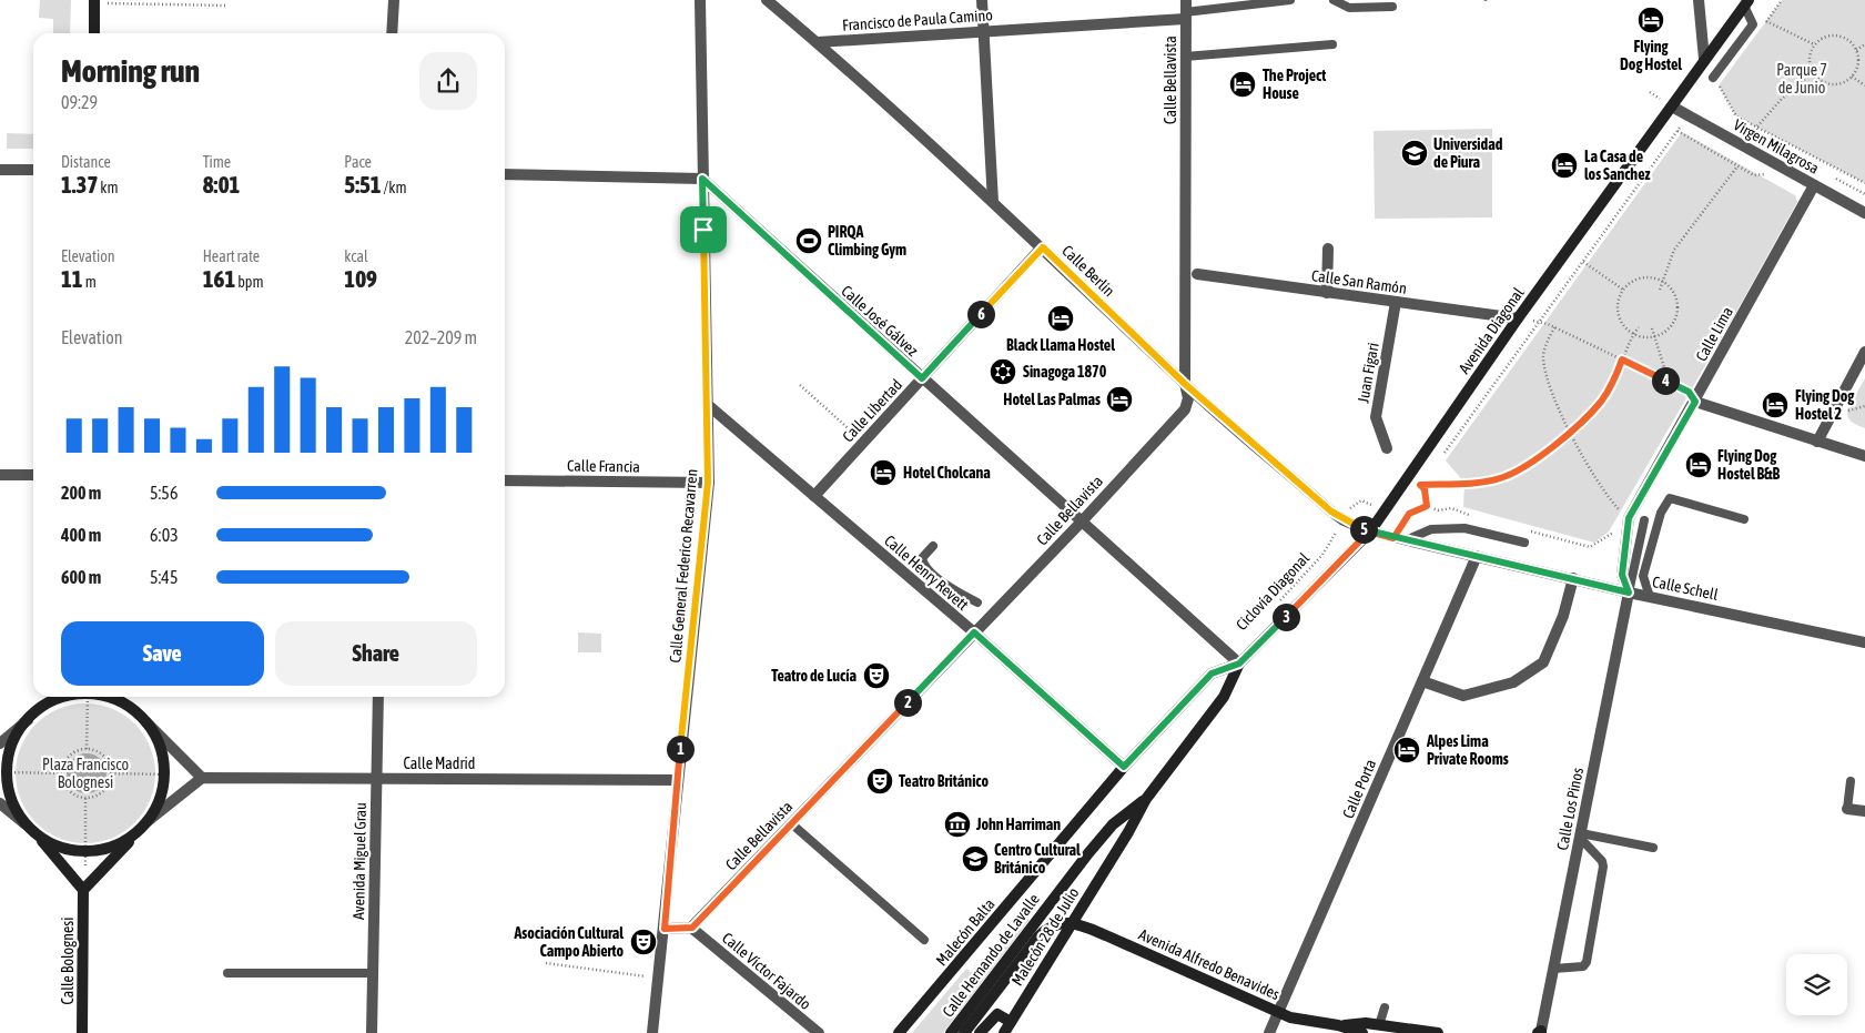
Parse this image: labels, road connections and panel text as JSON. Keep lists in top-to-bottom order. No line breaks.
{"streets":{"main road":["Avenida Diagonal","Malecón Balta","Malecón 28 de Julio","Calle Hernando de Lavalle","Calle Bolognesi","Avenida Alfredo Benavides"],"street":["Francisco de Paula Camino","Calle Bellavista","Virgen Milagrosa","Calle Berlín","Calle San Ramón","Calle José Gálvez","Calle Lima","Juan Figari","Calle Libertad","Calle Francia","Calle General Federico Recavarren","Calle Henry Revett","Calle Schell","Calle Madrid","Calle Porta","Calle Los Pinos","Avenida Miguel Grau","Calle Víctor Fajardo"],"path":["Ciclovía Diagonal"]},"crossings":[["Francisco de Paula Camino","Calle Bellavista"],["Francisco de Paula Camino","Calle Berlín"],["Calle Bellavista","Calle Berlín"],["Calle Bellavista","Calle José Gálvez"],["Calle Bellavista","Calle Henry Revett"],["Calle Bellavista","Calle Víctor Fajardo"],["Virgen Milagrosa","Avenida Diagonal"],["Virgen Milagrosa","Calle Lima"],["Calle Berlín","Avenida Diagonal"],["Calle Berlín","Calle Libertad"],["Calle Berlín","Calle Schell"],["Calle San Ramón","Avenida Diagonal"],["Calle San Ramón","Juan Figari"],["Calle José Gálvez","Avenida Diagonal"],["Calle José Gálvez","Calle Libertad"],["Calle José Gálvez","Calle General Federico Recavarren"],["Calle José Gálvez","Malecón Balta"],["Calle José Gálvez","Malecón 28 de Julio"],["Avenida Diagonal","Calle Schell"],["Avenida Diagonal","Malecón Balta"],["Avenida Diagonal","Malecón 28 de Julio"],["Calle Lima","Calle Schell"],["Calle Lima","Calle Los Pinos"],["Calle Libertad","Calle Henry Revett"],["Calle Francia","Calle General Federico Recavarren"],["Calle General Federico Recavarren","Calle Henry Revett"],["Calle General Federico Recavarren","Calle Madrid"],["Calle Henry Revett","Malecón Balta"],["Calle Schell","Calle Porta"],["Calle Schell","Calle Los Pinos"],["Calle Madrid","Avenida Miguel Grau"],["Calle Porta","Avenida Alfredo Benavides"],["Malecón Balta","Malecón 28 de Julio"],["Malecón 28 de Julio","Calle Hernando de Lavalle"],["Malecón 28 de Julio","Avenida Alfredo Benavides"],["Calle Hernando de Lavalle","Avenida Alfredo Benavides"]],"parks":["Parque 7 de Junio","Plaza Francisco Bolognesi"],"places":{"hotel":["Flying Dog Hostel","The Project House","La Casa de los Sanchez","Black Llama Hostel","Hotel Las Palmas","Flying Dog Hostel 2","Flying Dog Hostel B&B","Hotel Cholcana","Alpes Lima Private Rooms"],"school or university":["Universidad de Piura","Centro Cultural Británico"],"sports":["PIRQA Climbing Gym"],"synagogue":["Sinagoga 1870"],"theatre":["Teatro de Lucía","Teatro Británico","Asociación Cultural Campo Abierto"],"museum":["John Harriman"]},"page":{"heading":["Morning run","09:29"],"stats":[["Distance","1.37 km"],["Time","8:01"],["Pace","5:51 /km"],["Elevation","11 m"],["Heart rate","161 bpm"],["kcal","109"]],"pins":["6","4","5","3","2","1"],"chart":["Elevation","202–209 m"],"list":[{"name":"200 m","note":"5:56"},{"name":"400 m","note":"6:03"},{"name":"600 m","note":"5:45"}],"buttons":["Save","Share"]}}
